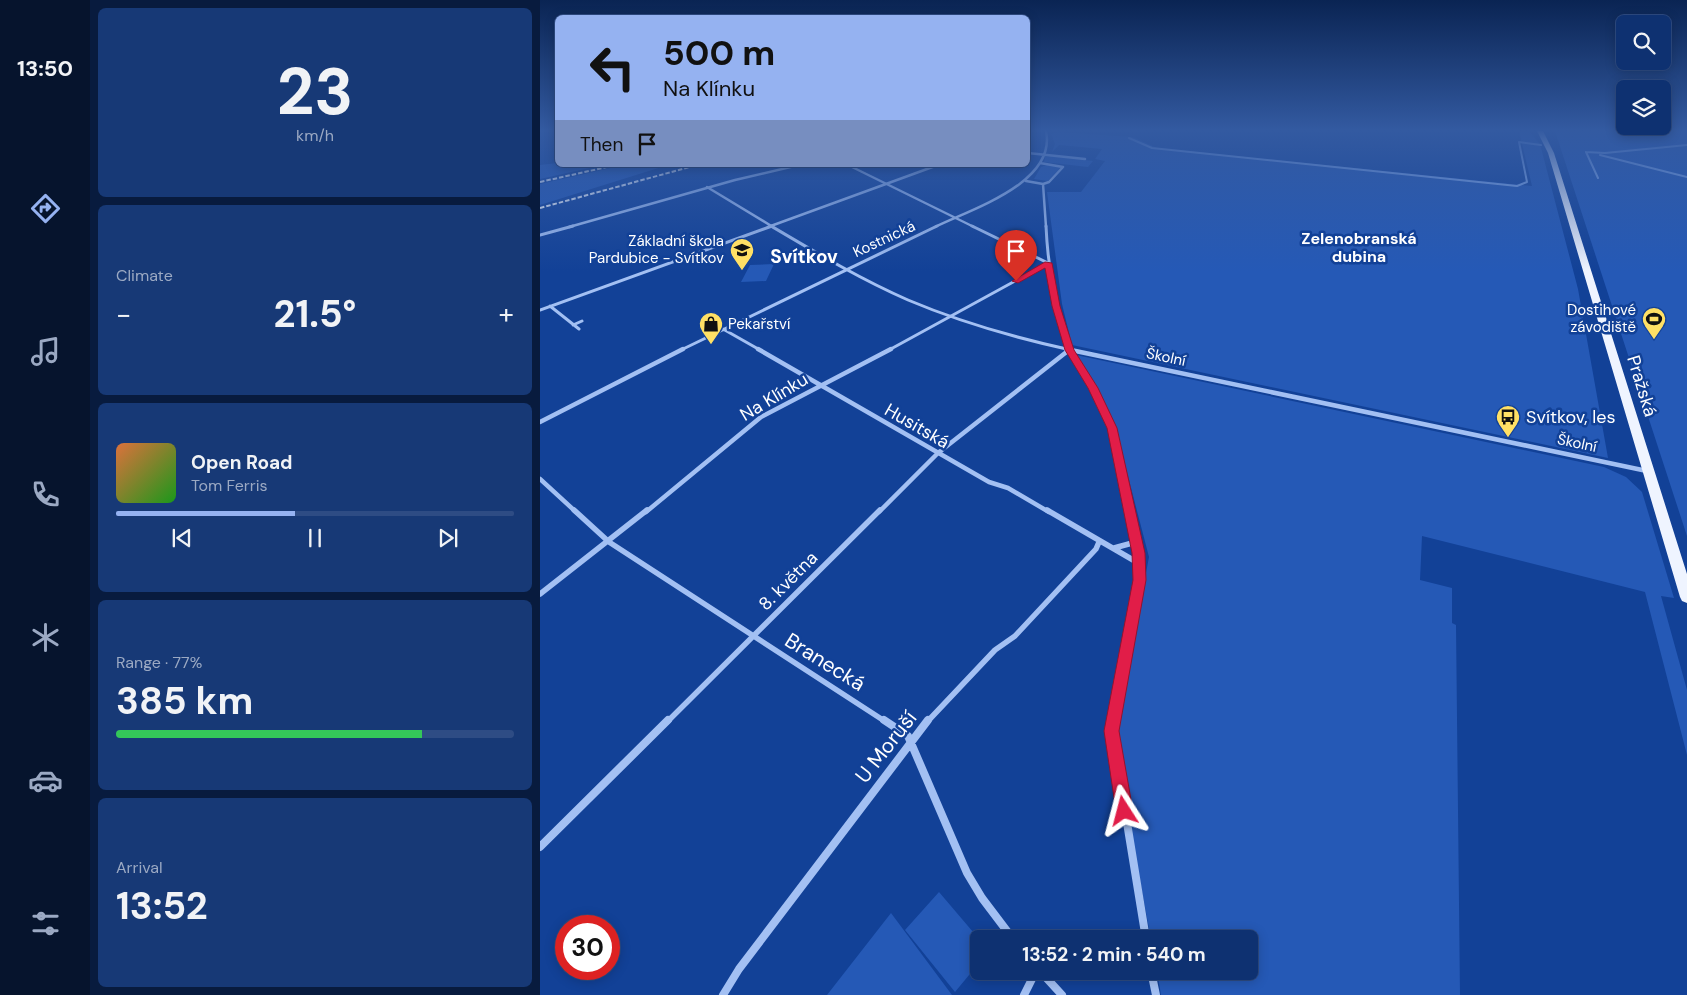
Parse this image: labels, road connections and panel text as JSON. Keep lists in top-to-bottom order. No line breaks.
{"streets":{"main road":["Pražská"],"street":["Kostnická","Školní","Na Klínku","Husitská","8. května","Branecká","U Moruší"]},"crossings":[["Kostnická","Školní"],["Kostnická","Husitská"],["Školní","Pražská"],["Školní","Na Klínku"],["Školní","8. května"],["Na Klínku","Husitská"],["Na Klínku","Branecká"],["Husitská","8. května"],["Husitská","U Moruší"],["8. května","Branecká"],["Branecká","U Moruší"]],"districts":["Zelenobranská dubina","Svítkov"],"places":{"school or university":["Základní škola Pardubice - Svítkov"],"sports":["Dostihové závodiště"],"shop":["Pekařství"],"bus stop":["Svítkov, les"]},"page":{"tabs":"13:50","tile":[["23","km/h"],"Climate",["Range · 77%","385 km"],["Arrival","13:52"]],"turn":["500 m","Na Klínku"],"then":"Then","heat":["−","21.5°","+"],"song":["Open Road","Tom Ferris"],"limit":"30","trip":"13:52 · 2 min · 540 m"}}
